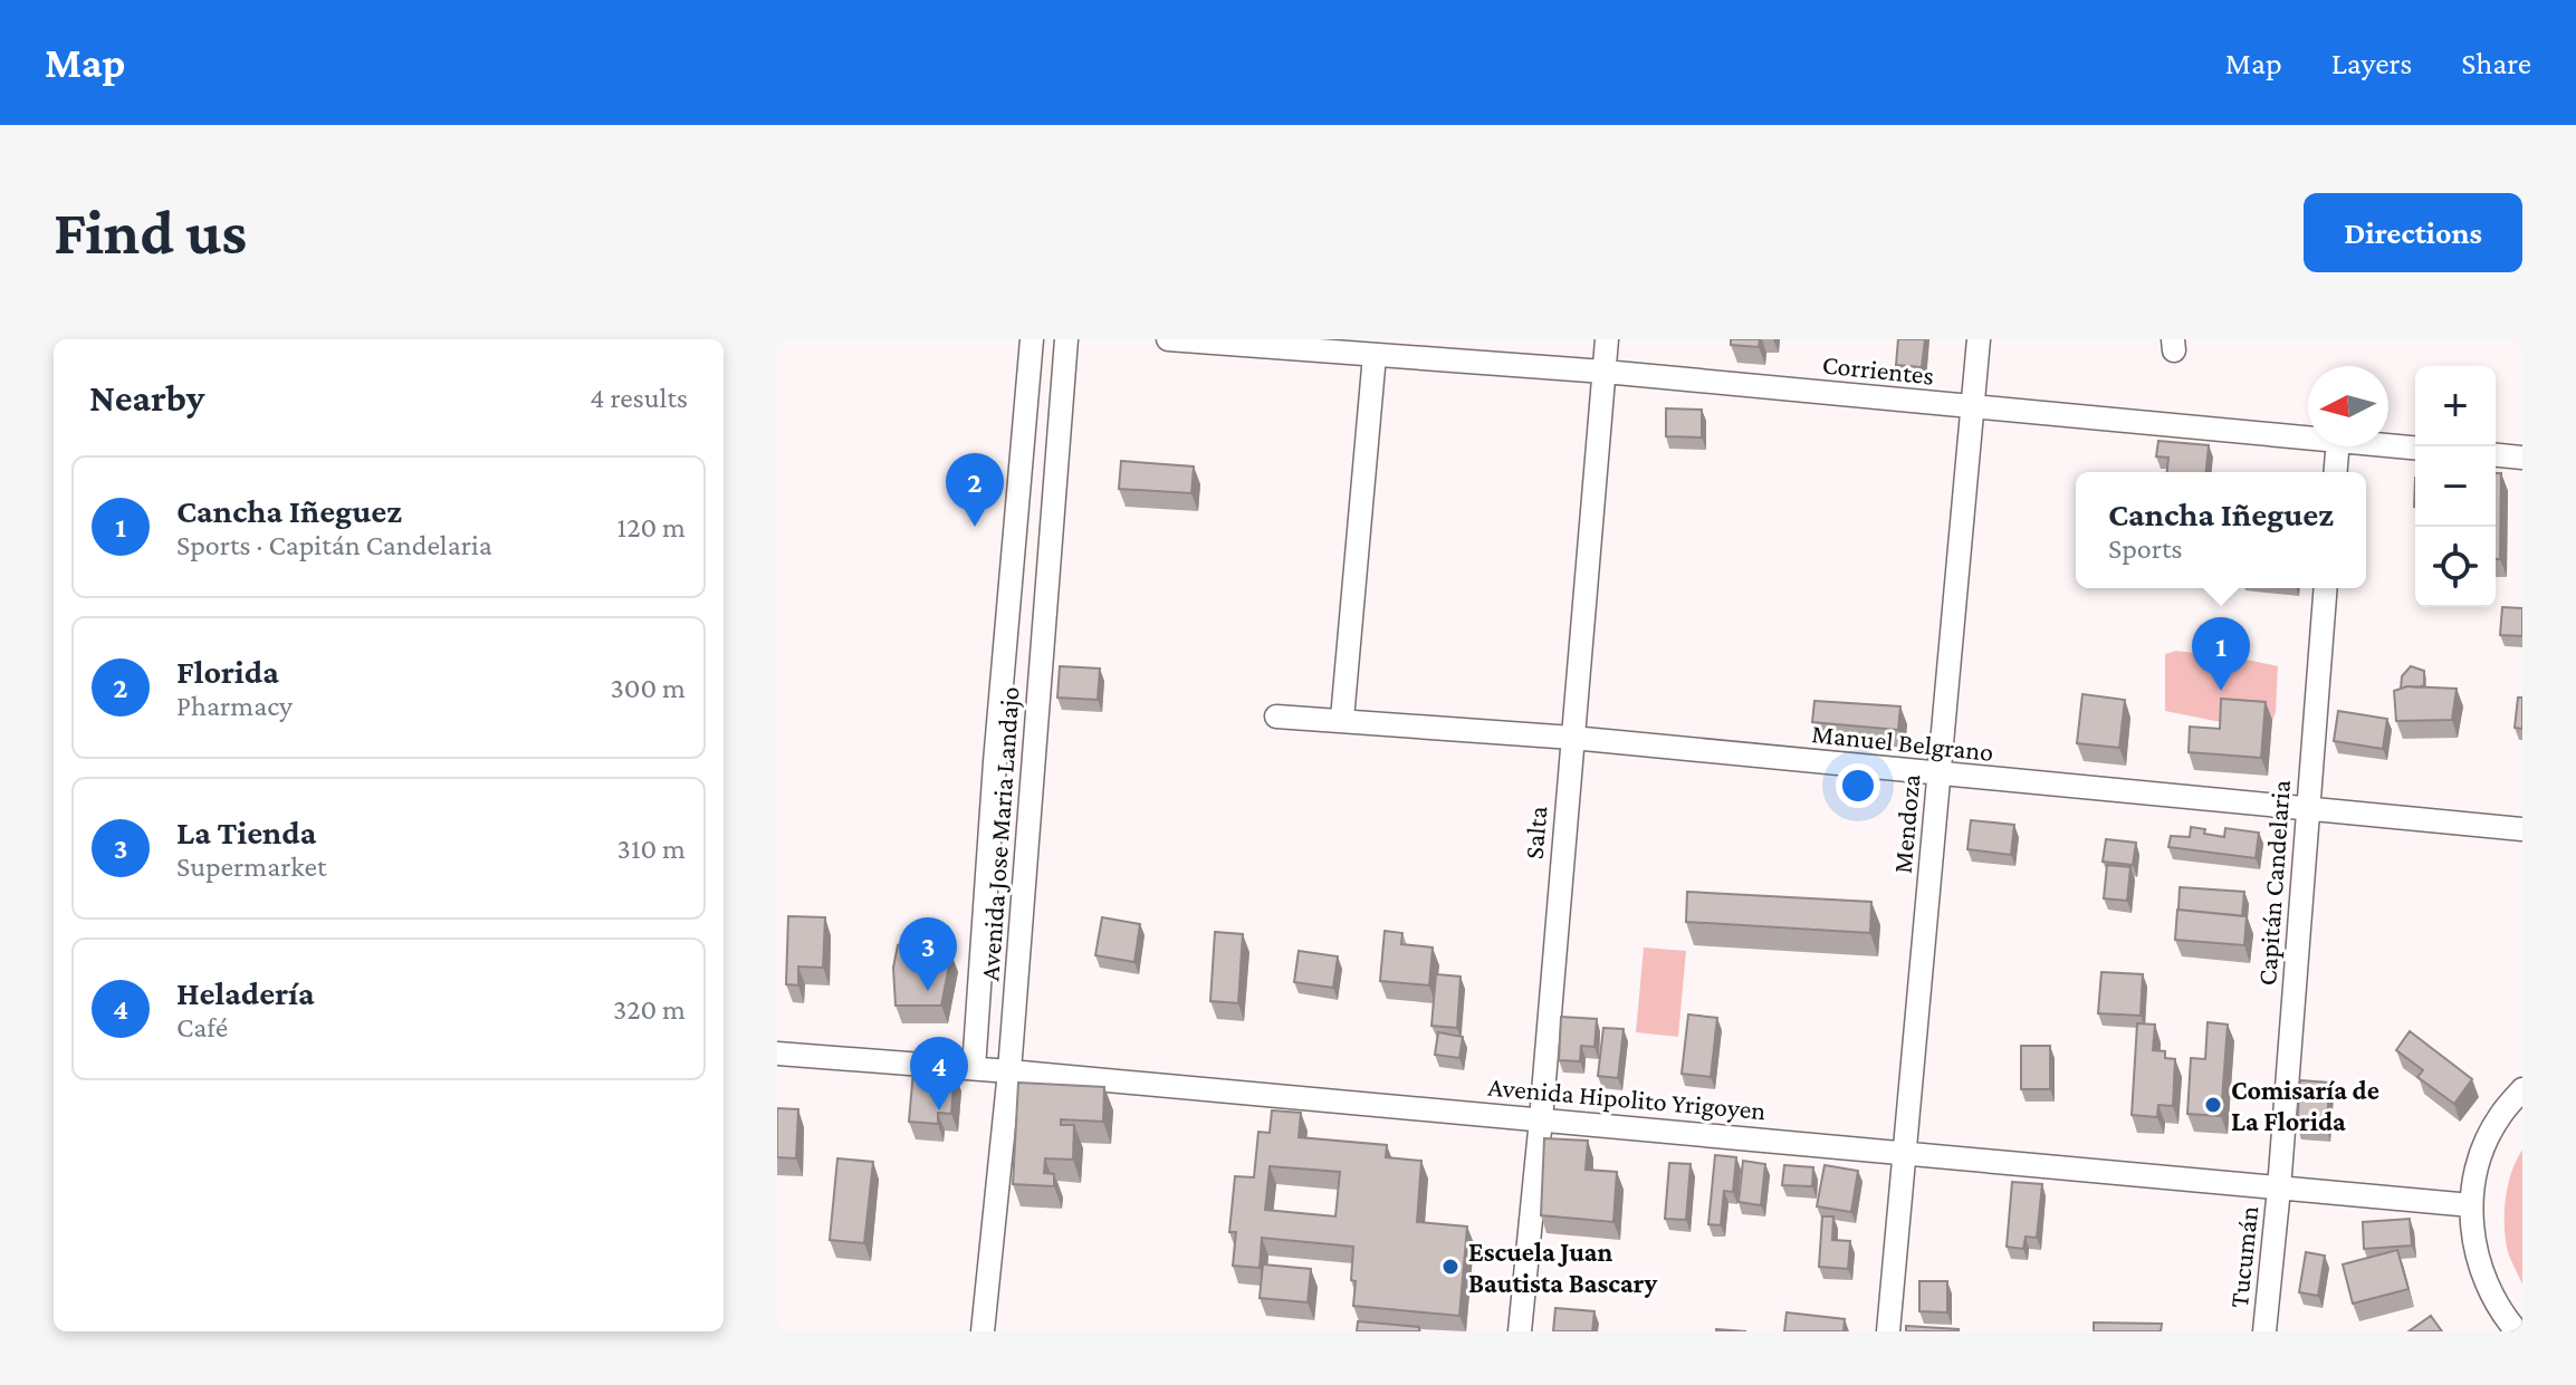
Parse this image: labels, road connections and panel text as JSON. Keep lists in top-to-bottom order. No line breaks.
{"streets":{"street":["Corrientes","Manuel Belgrano","Mendoza","Salta","Avenida Jose Maria Landajo","Capitán Candelaria","Avenida Hipolito Yrigoyen","Tucumán"]},"crossings":[["Corrientes","Mendoza"],["Corrientes","Salta"],["Manuel Belgrano","Mendoza"],["Manuel Belgrano","Salta"],["Manuel Belgrano","Capitán Candelaria"],["Mendoza","Avenida Hipolito Yrigoyen"],["Salta","Avenida Hipolito Yrigoyen"],["Avenida Jose Maria Landajo","Avenida Hipolito Yrigoyen"],["Capitán Candelaria","Avenida Hipolito Yrigoyen"],["Capitán Candelaria","Tucumán"],["Avenida Hipolito Yrigoyen","Tucumán"]],"places":["Comisaría de La Florida","Escuela Juan Bautista Bascary"],"north":"left","page":{"header":"Map","nav":["Map","Layers","Share"],"buttons":"Directions","title":"Find us","heading":["Nearby","4 results"],"map_buttons":["+","−"],"pins":["2","1","3","4"],"list":[{"mark":"1","name":"Cancha Iñeguez","note":"Sports · Capitán Candelaria","value":"120 m"},{"mark":"2","name":"Florida","note":"Pharmacy","value":"300 m"},{"mark":"3","name":"La Tienda","note":"Supermarket","value":"310 m"},{"mark":"4","name":"Heladería","note":"Café","value":"320 m"}],"popup":["Cancha Iñeguez","Sports"]}}
